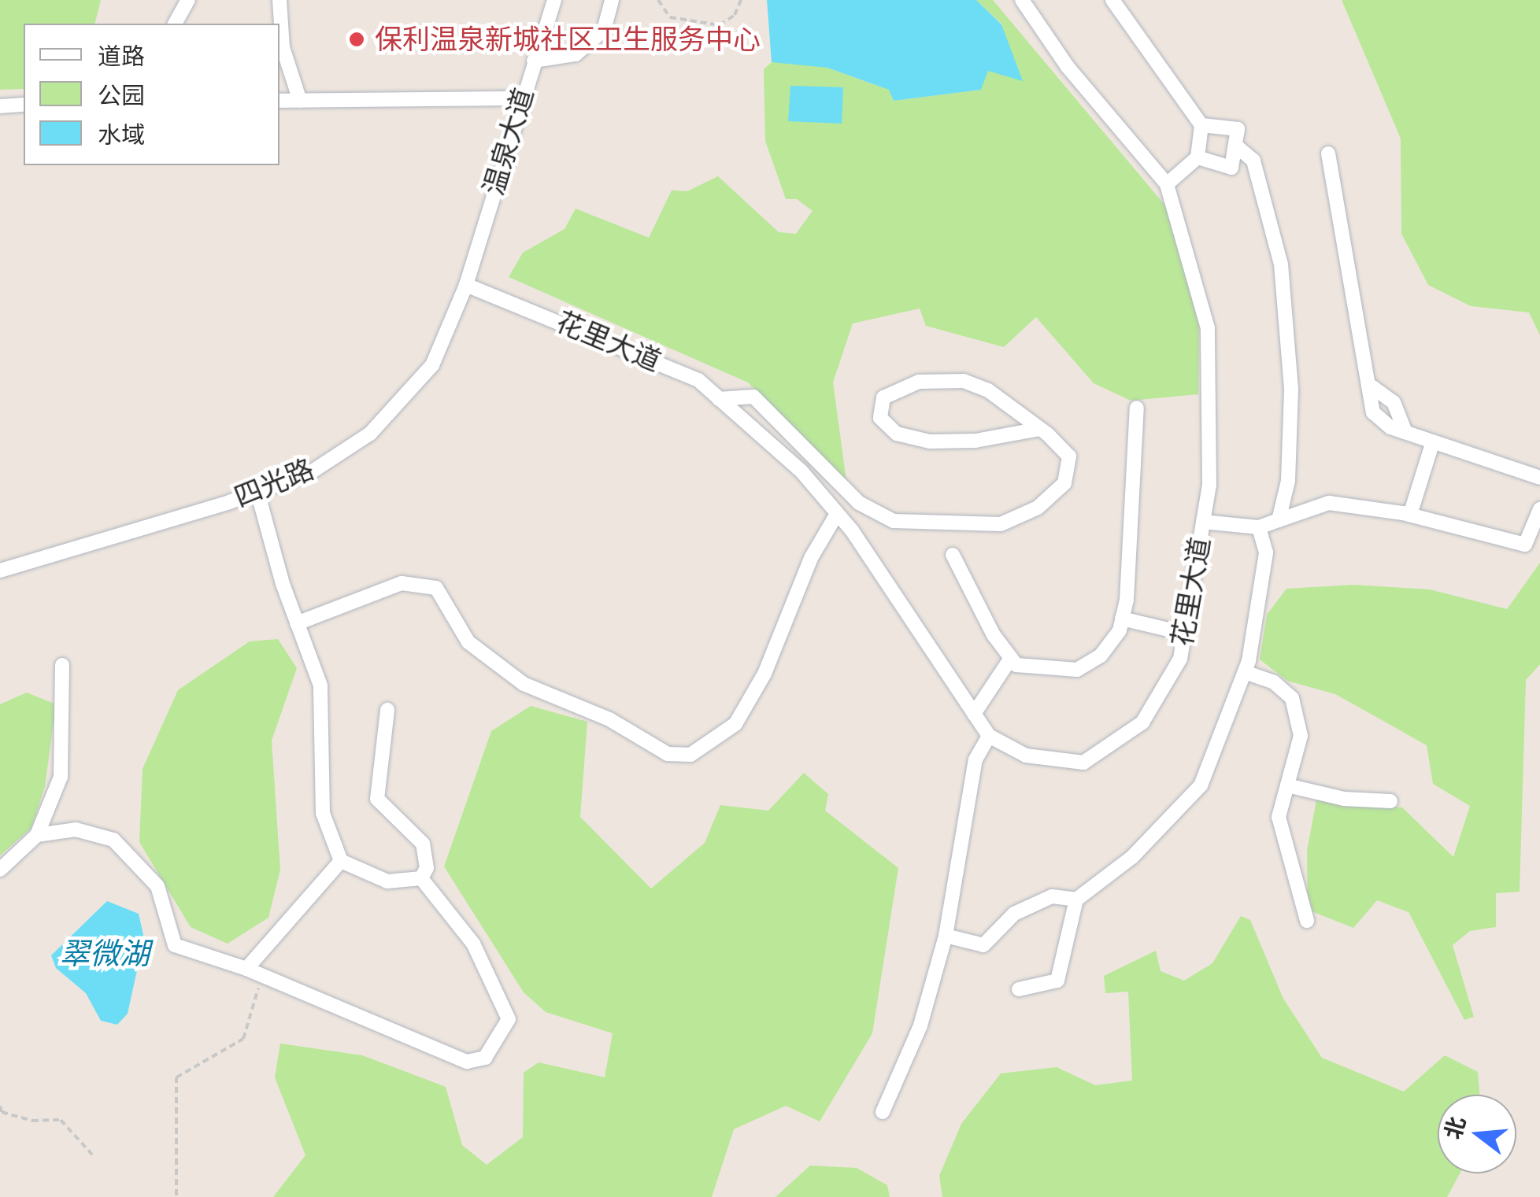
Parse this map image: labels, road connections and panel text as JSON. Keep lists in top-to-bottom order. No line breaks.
{"streets":{"street":["温泉大道","花里大道","四光路"]},"crossings":[["温泉大道","花里大道"],["温泉大道","四光路"],["花里大道","四光路"]],"water":["翠微湖"],"places":["保利温泉新城社区卫生服务中心"],"legend":["道路","公园","水域"],"north":"left"}
